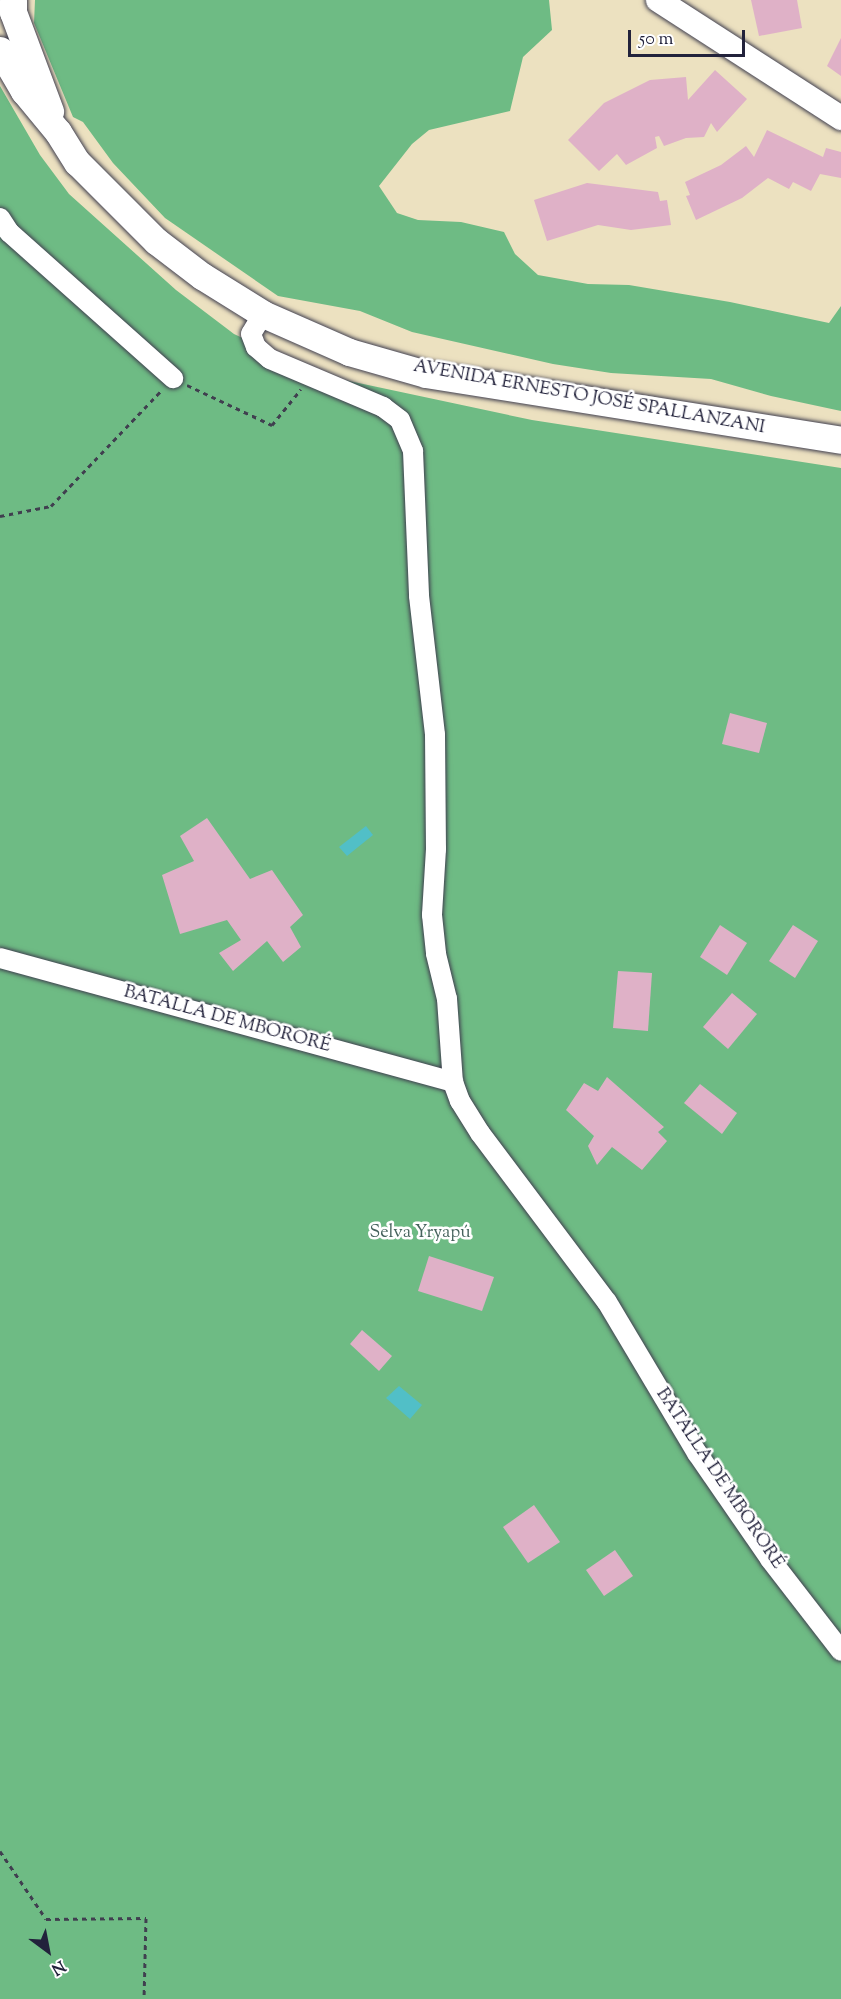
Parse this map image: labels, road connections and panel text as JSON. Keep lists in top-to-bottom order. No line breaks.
{"streets":{"highway":["AVENIDA ERNESTO JOSÉ SPALLANZANI"],"street":["BATALLA DE MBORORÉ"]},"crossings":[["AVENIDA ERNESTO JOSÉ SPALLANZANI","BATALLA DE MBORORÉ"]],"parks":["Selva Yryapú"],"scale_bar":"50 m","north":"bottom right"}
